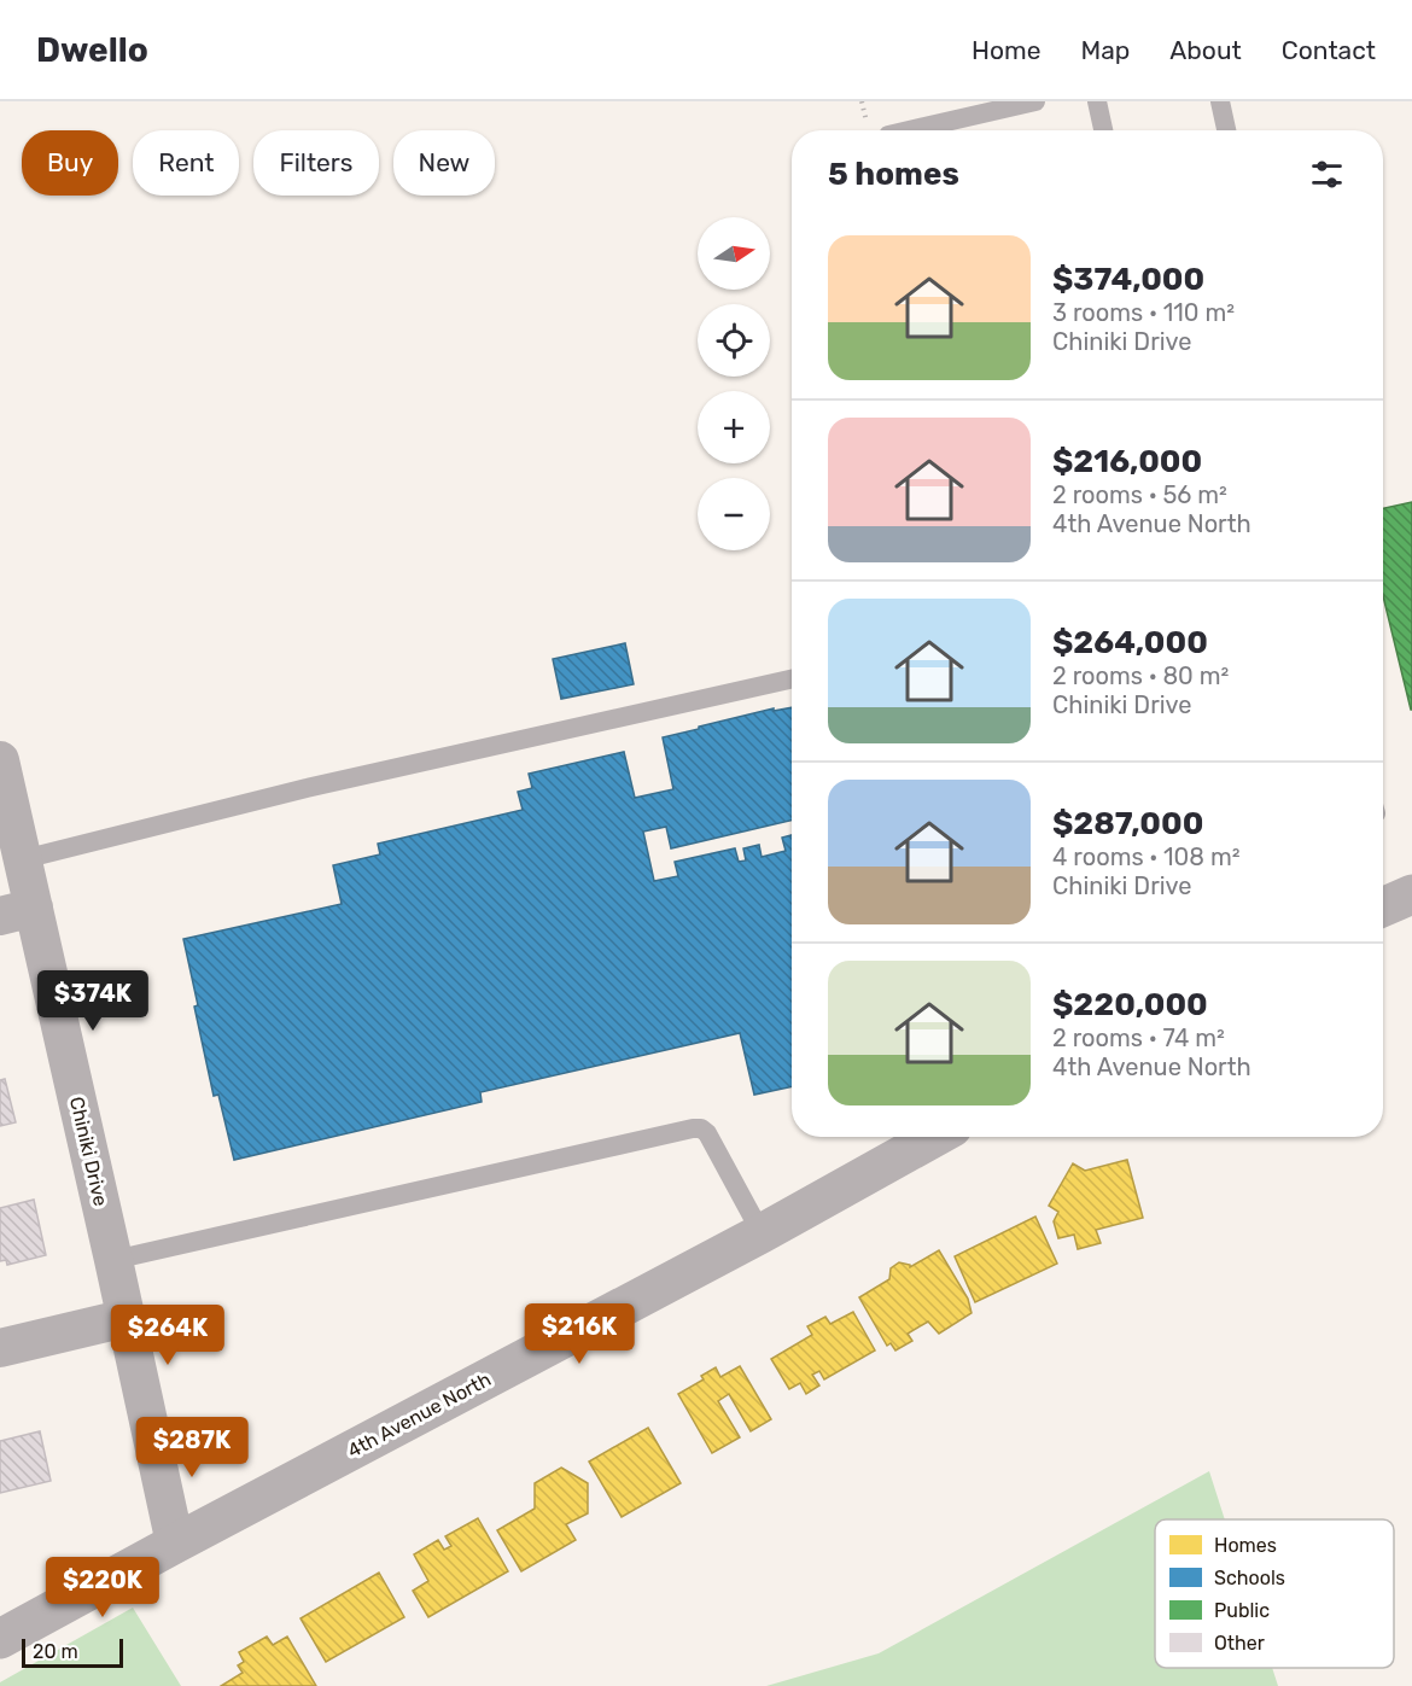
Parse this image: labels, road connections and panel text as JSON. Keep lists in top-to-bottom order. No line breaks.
{"streets":{"street":["Chiniki Drive","4th Avenue North"]},"crossings":[["Chiniki Drive","4th Avenue North"]],"legend":["Homes","Schools","Public","Other"],"scale_bar":"20 m","north":"right","page":{"header":"Dwello","nav":["Home","Map","About","Contact"],"chip":["Buy","Rent","Filters","New"],"heading":"5 homes","map_buttons":["+","−"],"list":[{"name":"$374,000","note":"3 rooms · 110 m² · Chiniki Drive"},{"name":"$216,000","note":"2 rooms · 56 m² · 4th Avenue North"},{"name":"$264,000","note":"2 rooms · 80 m² · Chiniki Drive"},{"name":"$287,000","note":"4 rooms · 108 m² · Chiniki Drive"},{"name":"$220,000","note":"2 rooms · 74 m² · 4th Avenue North"}],"price":["$374K","$216K","$264K","$287K","$220K"],"scale":"20 m"}}
